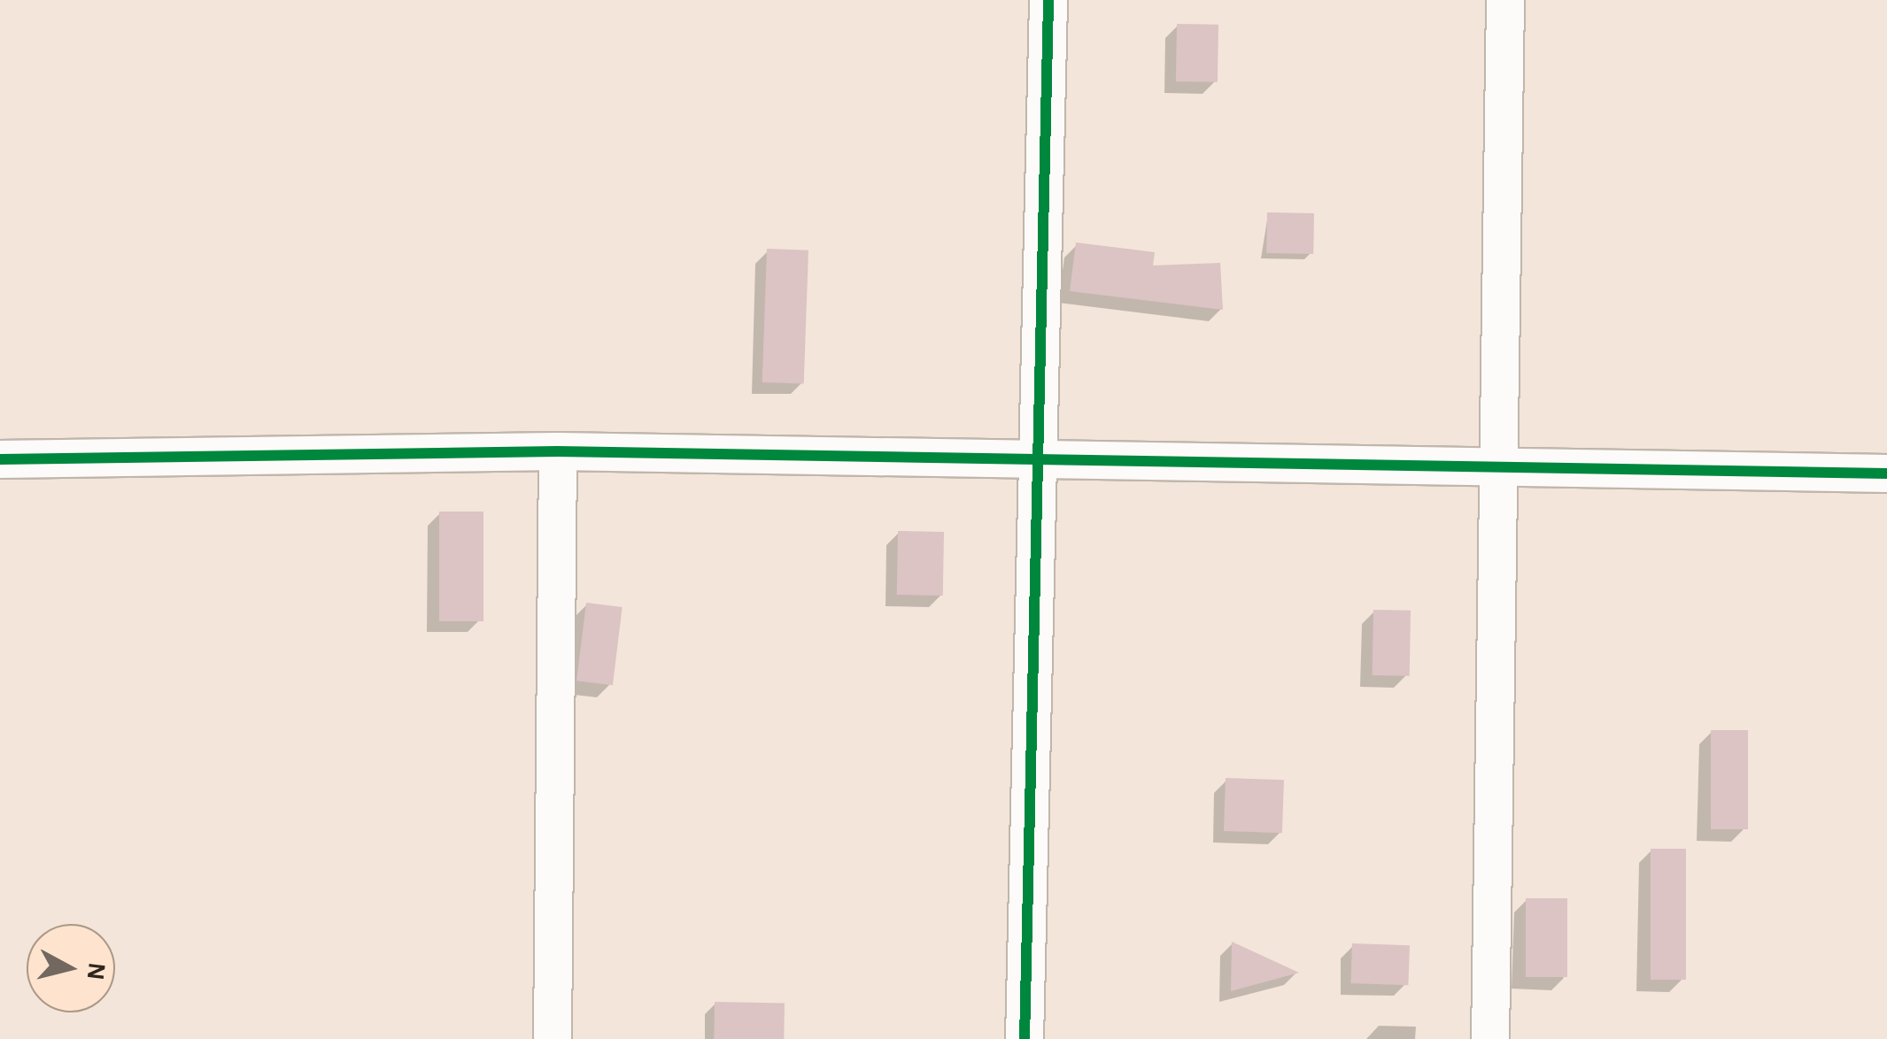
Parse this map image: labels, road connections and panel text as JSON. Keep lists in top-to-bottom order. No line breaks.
{"north":"right"}
